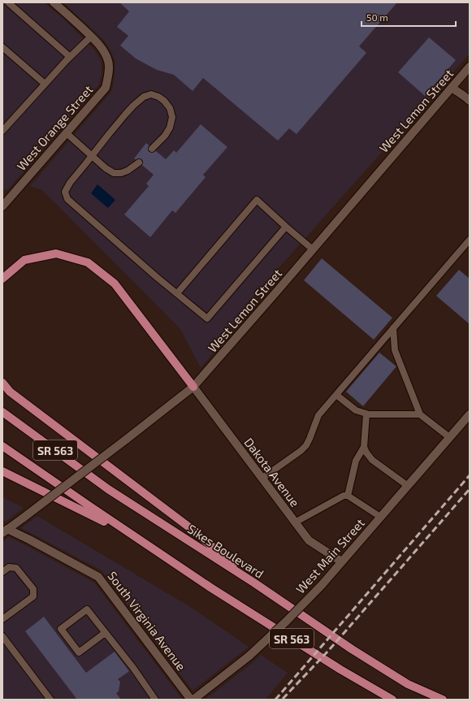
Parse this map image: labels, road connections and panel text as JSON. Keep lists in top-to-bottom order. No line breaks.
{"streets":{"main road":["West Lemon Street","West Orange Street","SR 563","Dakota Avenue","Sikes Boulevard","West Main Street","South Virginia Avenue"]},"crossings":[["West Lemon Street","Dakota Avenue"],["West Lemon Street","South Virginia Avenue"],["Dakota Avenue","West Main Street"],["West Main Street","South Virginia Avenue"]],"scale_bar":"50 m"}
